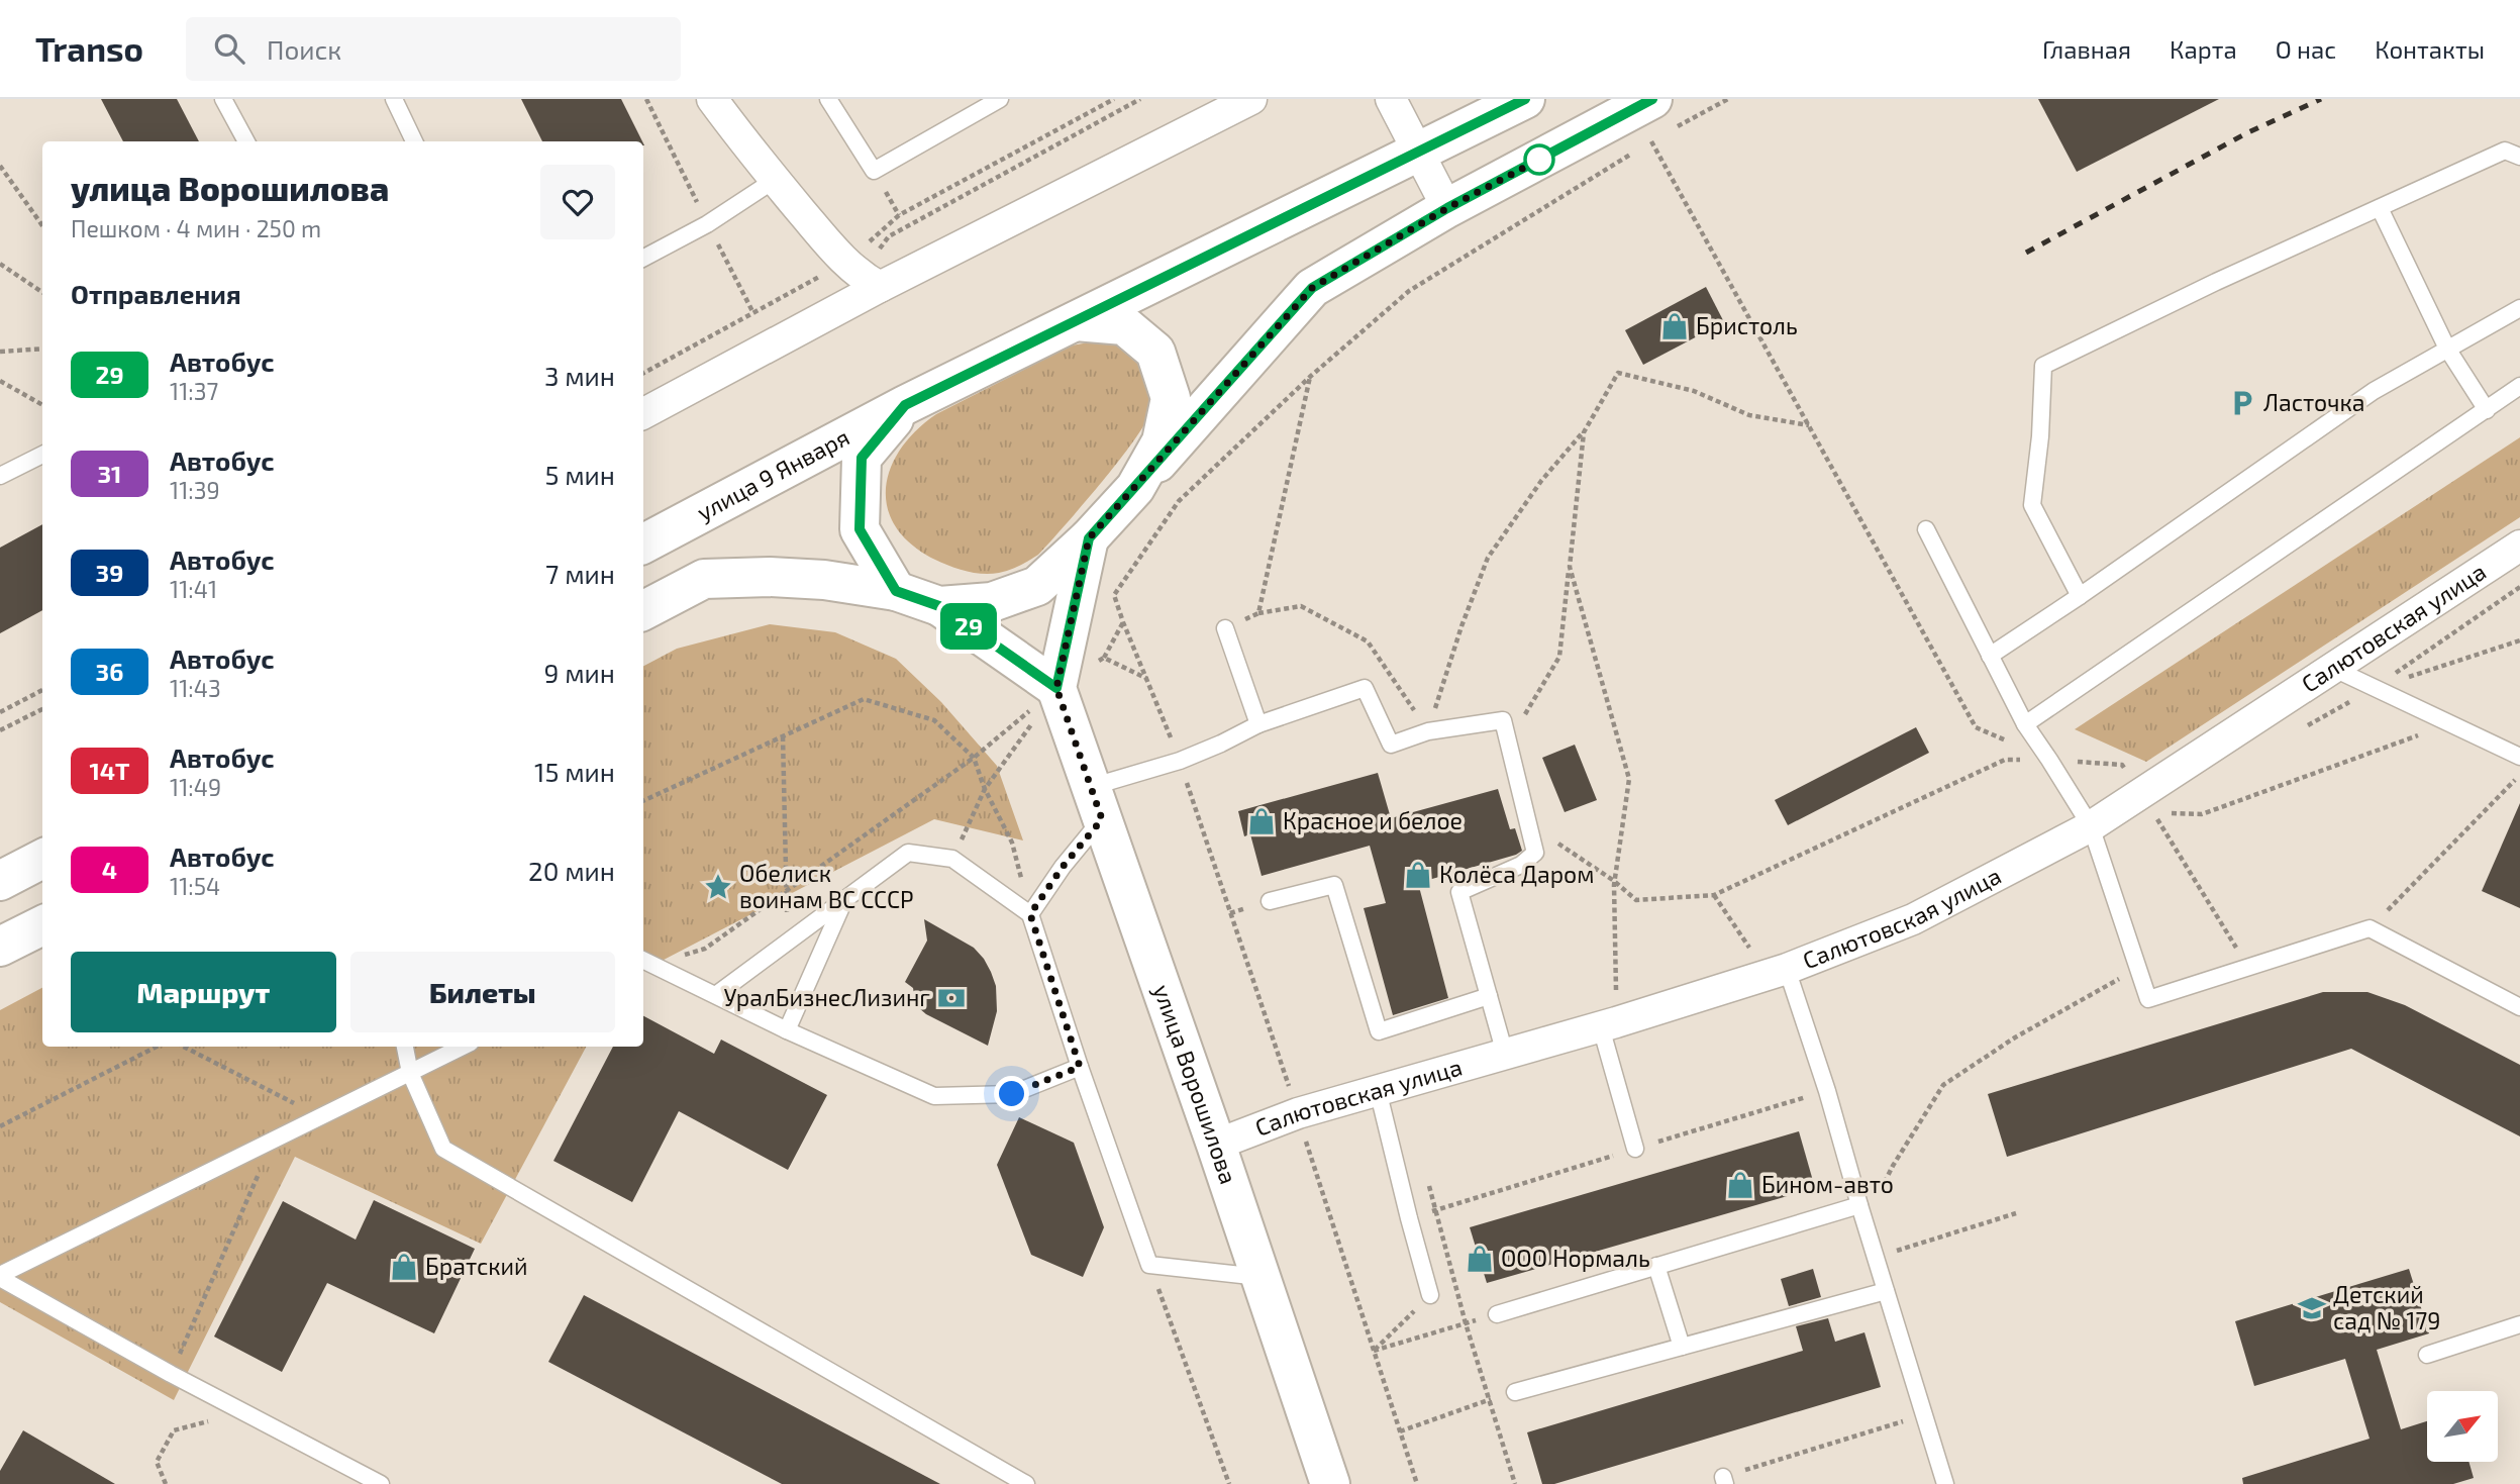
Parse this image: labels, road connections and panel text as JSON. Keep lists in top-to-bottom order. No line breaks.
{"streets":{"main road":["улица 9 Января","улица Ворошилова"],"street":["Салютовская улица"]},"crossings":[["Салютовская улица","улица Ворошилова"]],"places":{"shop":["Бристоль","Красное и белое","Колёса Даром","Бином-авто","ООО Нормаль","Братский"],"parking":["Ласточка"],"place":["Обелиск воинам ВС СССР"],"bank":["УралБизнесЛизинг"],"school or university":["Детский сад № 179"]},"lines":["bus line 29"],"north":"top right","page":{"header":"Transo","search":"Поиск","nav":["Главная","Карта","О нас","Контакты"],"on_map":"29","heading":[["улица Ворошилова","Пешком · 4 мин · 250 m"],"Отправления"],"list":[{"mark":"29","name":"Автобус","note":"11:37","value":"3 мин"},{"mark":"31","name":"Автобус","note":"11:39","value":"5 мин"},{"mark":"39","name":"Автобус","note":"11:41","value":"7 мин"},{"mark":"36","name":"Автобус","note":"11:43","value":"9 мин"},{"mark":"14Т","name":"Автобус","note":"11:49","value":"15 мин"},{"mark":"4","name":"Автобус","note":"11:54","value":"20 мин"}],"buttons":["Маршрут","Билеты"]}}
